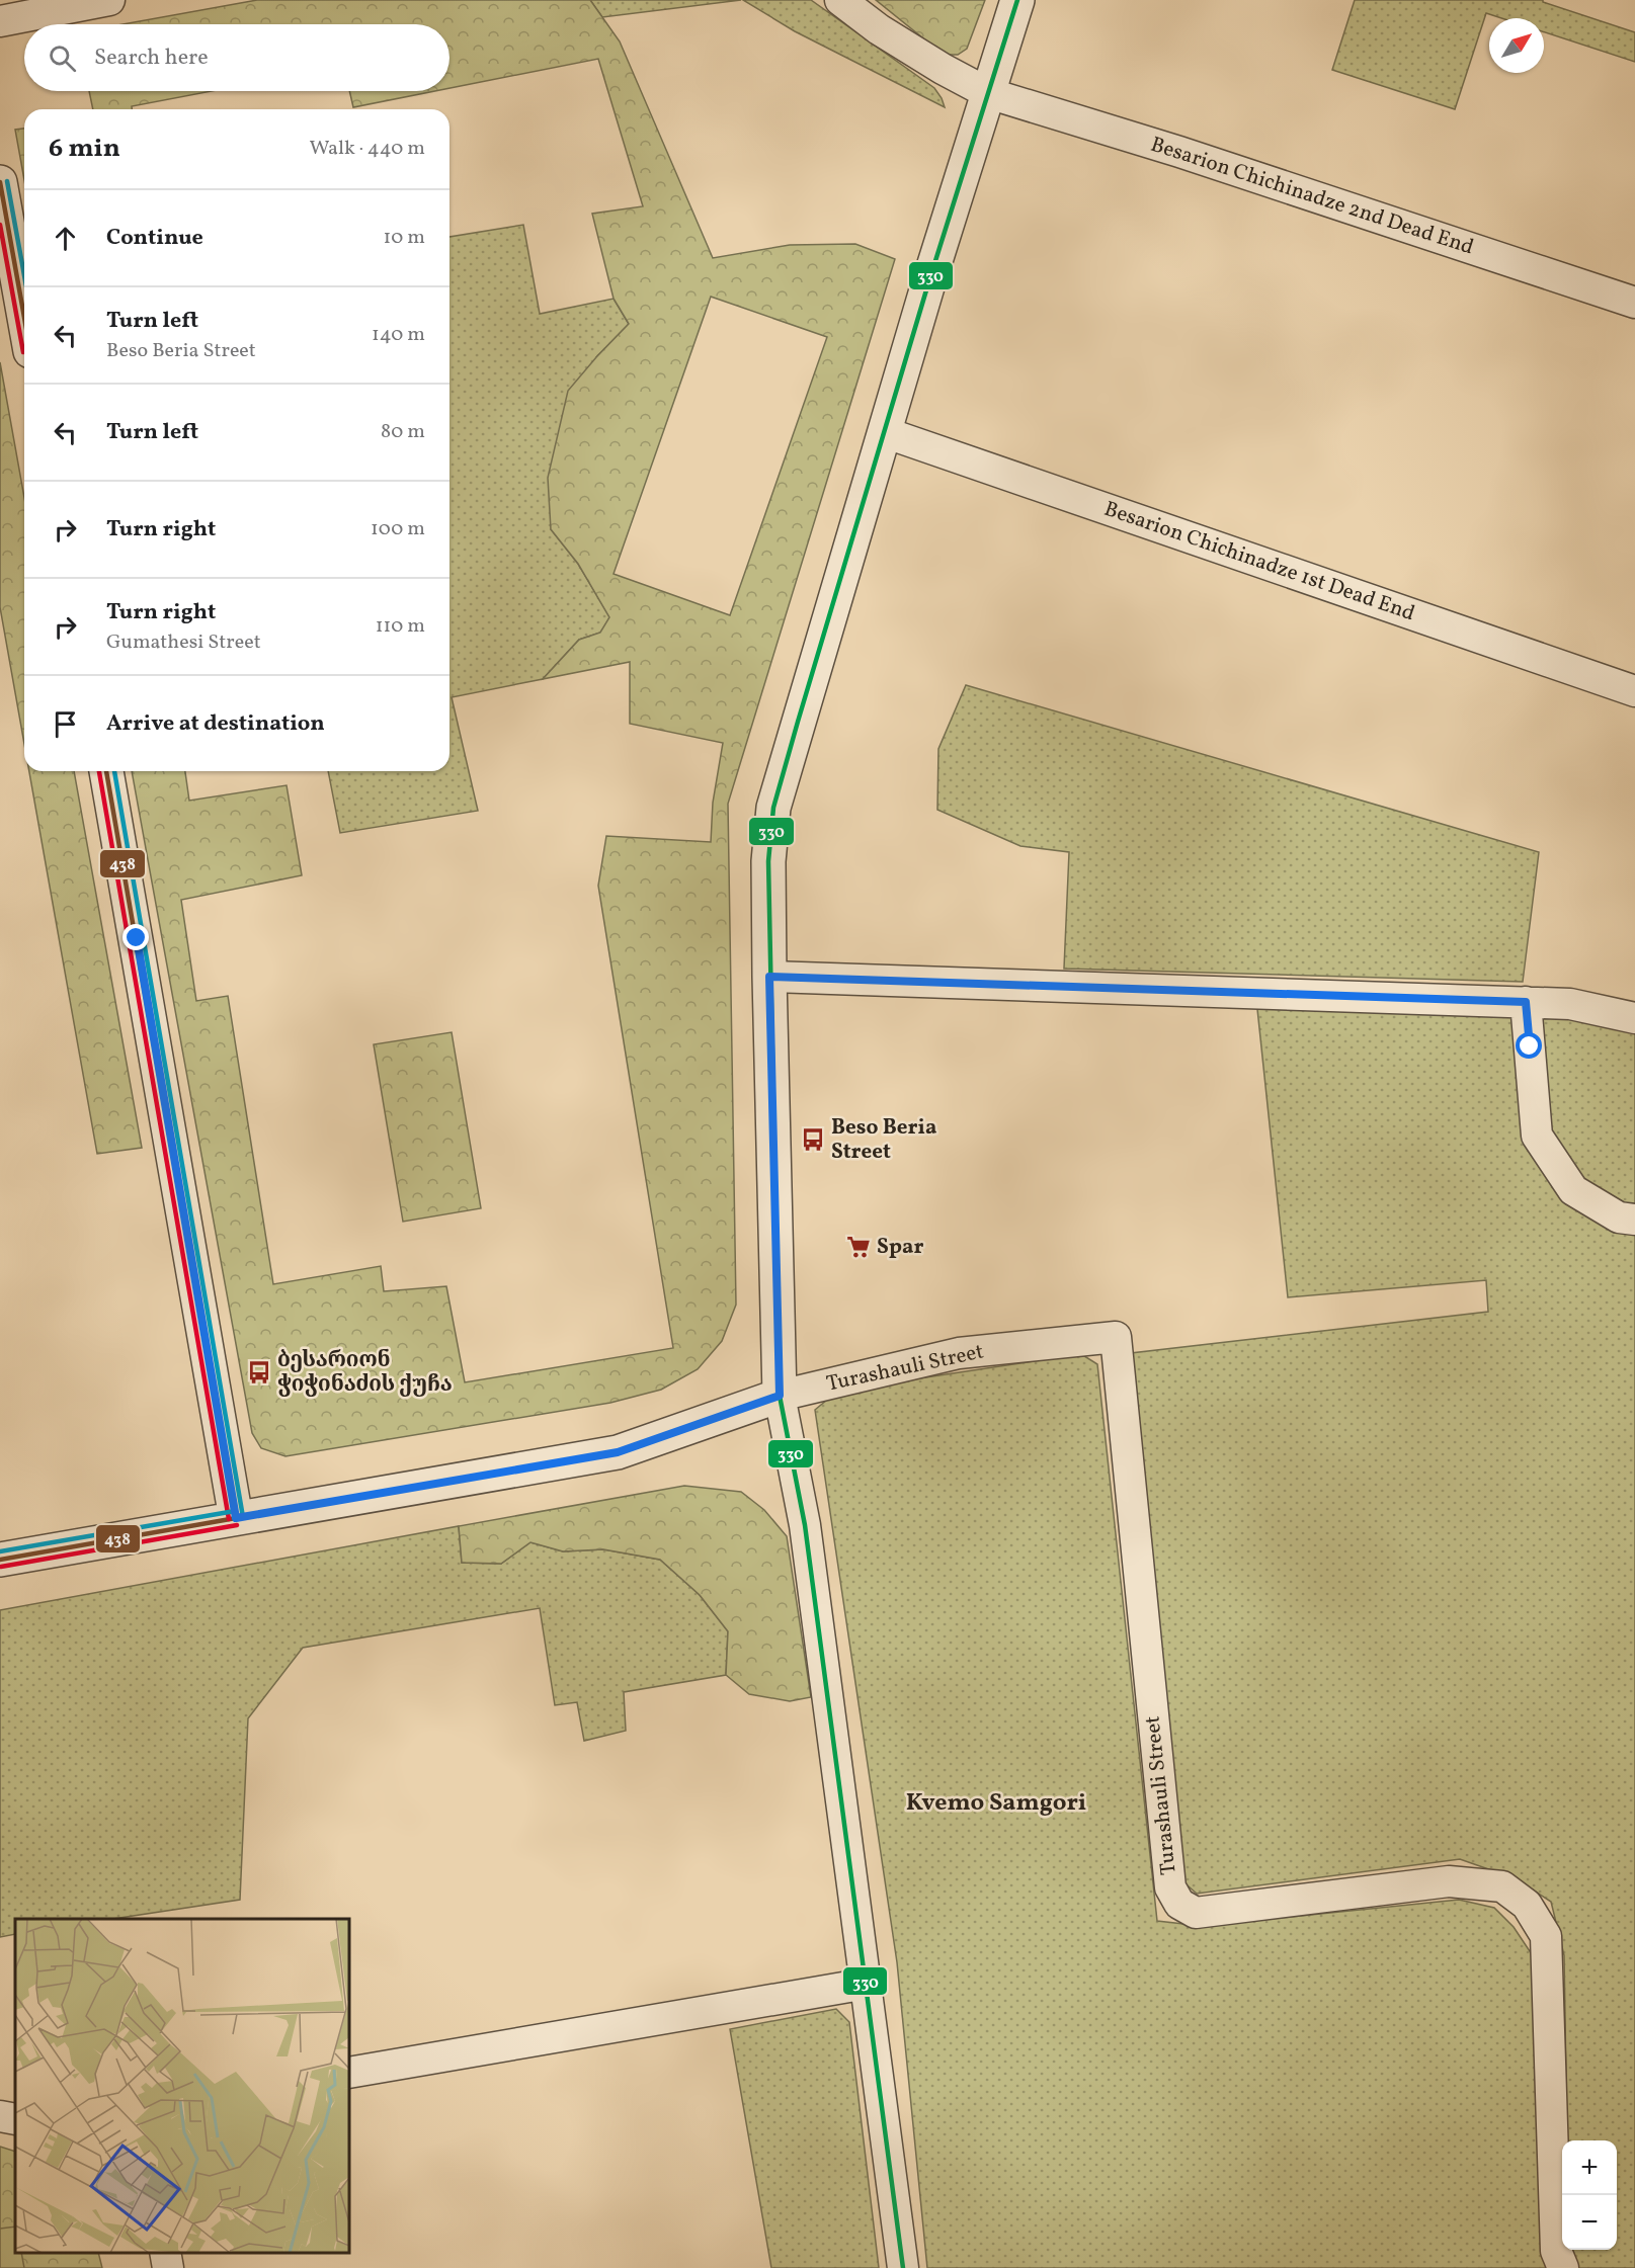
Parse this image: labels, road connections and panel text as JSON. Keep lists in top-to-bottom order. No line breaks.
{"streets":{"street":["Besarion Chichinadze 2nd Dead End","Besarion Chichinadze 1st Dead End","Turashauli Street"]},"districts":["Kvemo Samgori"],"places":{"bus stop":["Beso Beria Street","ბესარიონ ჭიჭინაძის ქუჩა"],"supermarket":["Spar"]},"lines":["transit line 330","transit line 438"],"north":"top right","page":{"search":"Search here","heading":["6 min","Walk · 440 m"],"list":[["Continue","10 m"],["Turn left","Beso Beria Street","140 m"],["Turn left","80 m"],["Turn right","100 m"],["Turn right","Gumathesi Street","110 m"],"Arrive at destination"],"map_buttons":["+","−"]}}
